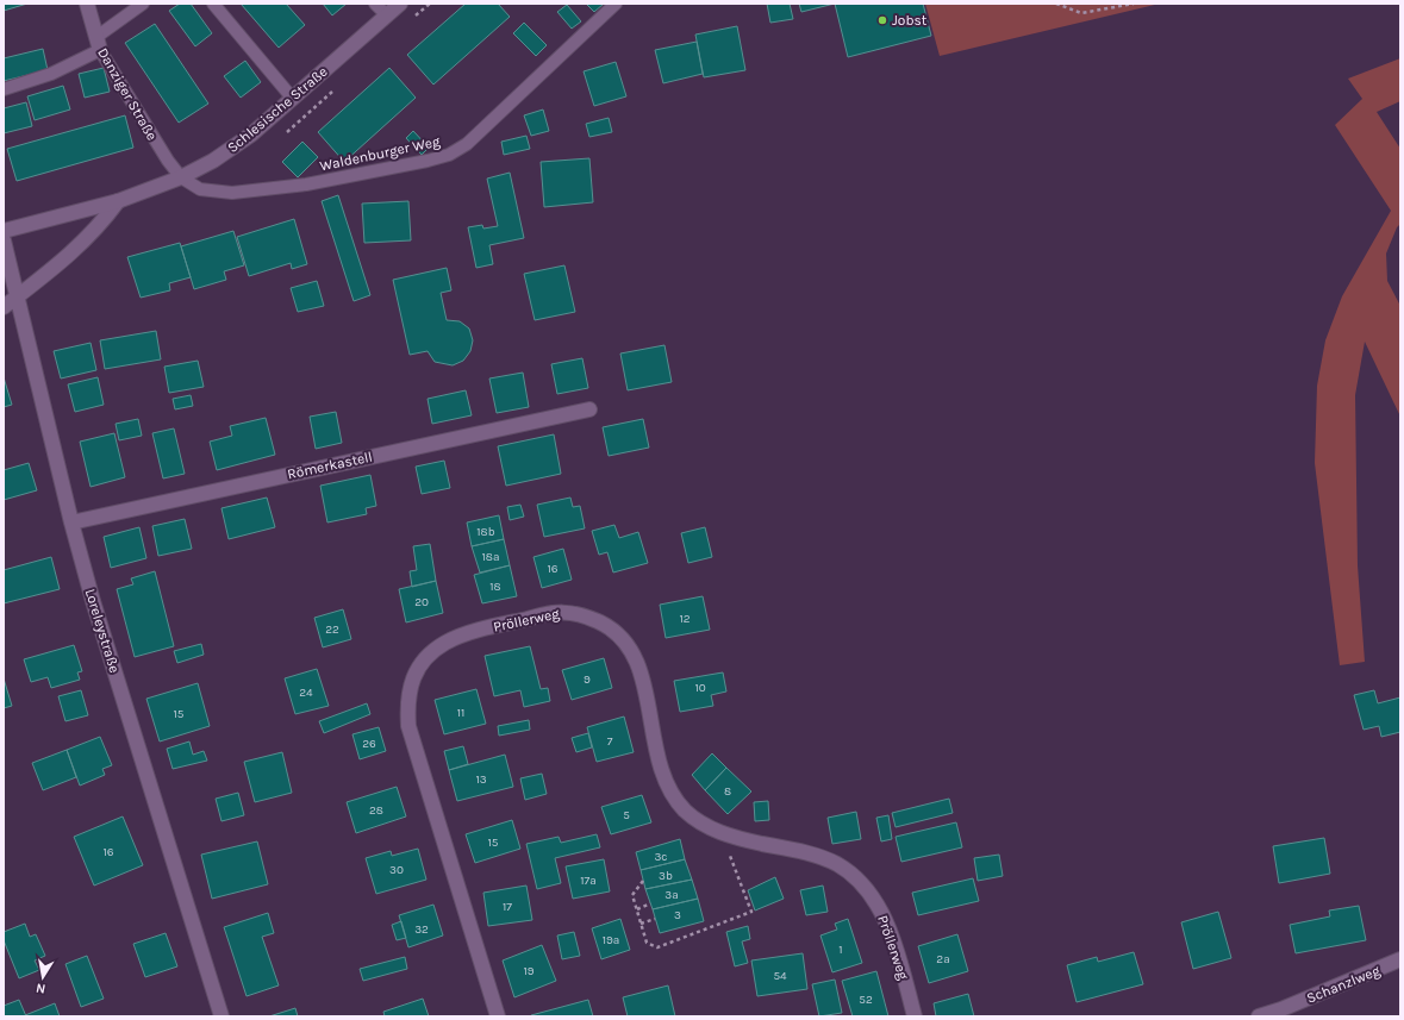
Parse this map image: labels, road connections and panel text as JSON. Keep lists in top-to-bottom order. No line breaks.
{"streets":{"street":["Danziger Straße","Schlesische Straße","Römerkastell","Pröllerweg","Loreleystraße","Schanzlweg"],"lane":["Waldenburger Weg"]},"crossings":[["Danziger Straße","Schlesische Straße"],["Danziger Straße","Waldenburger Weg"],["Schlesische Straße","Waldenburger Weg"],["Römerkastell","Loreleystraße"]],"places":["Jobst"],"house_numbers":["18b","18a","16","18","20","12","22","9","10","24","11","15","7","26","13","8","28","5","15","16","3c","30","3b","17a","3a","17","3","32","19a","1","2a","19","54","52"],"north":"bottom"}
